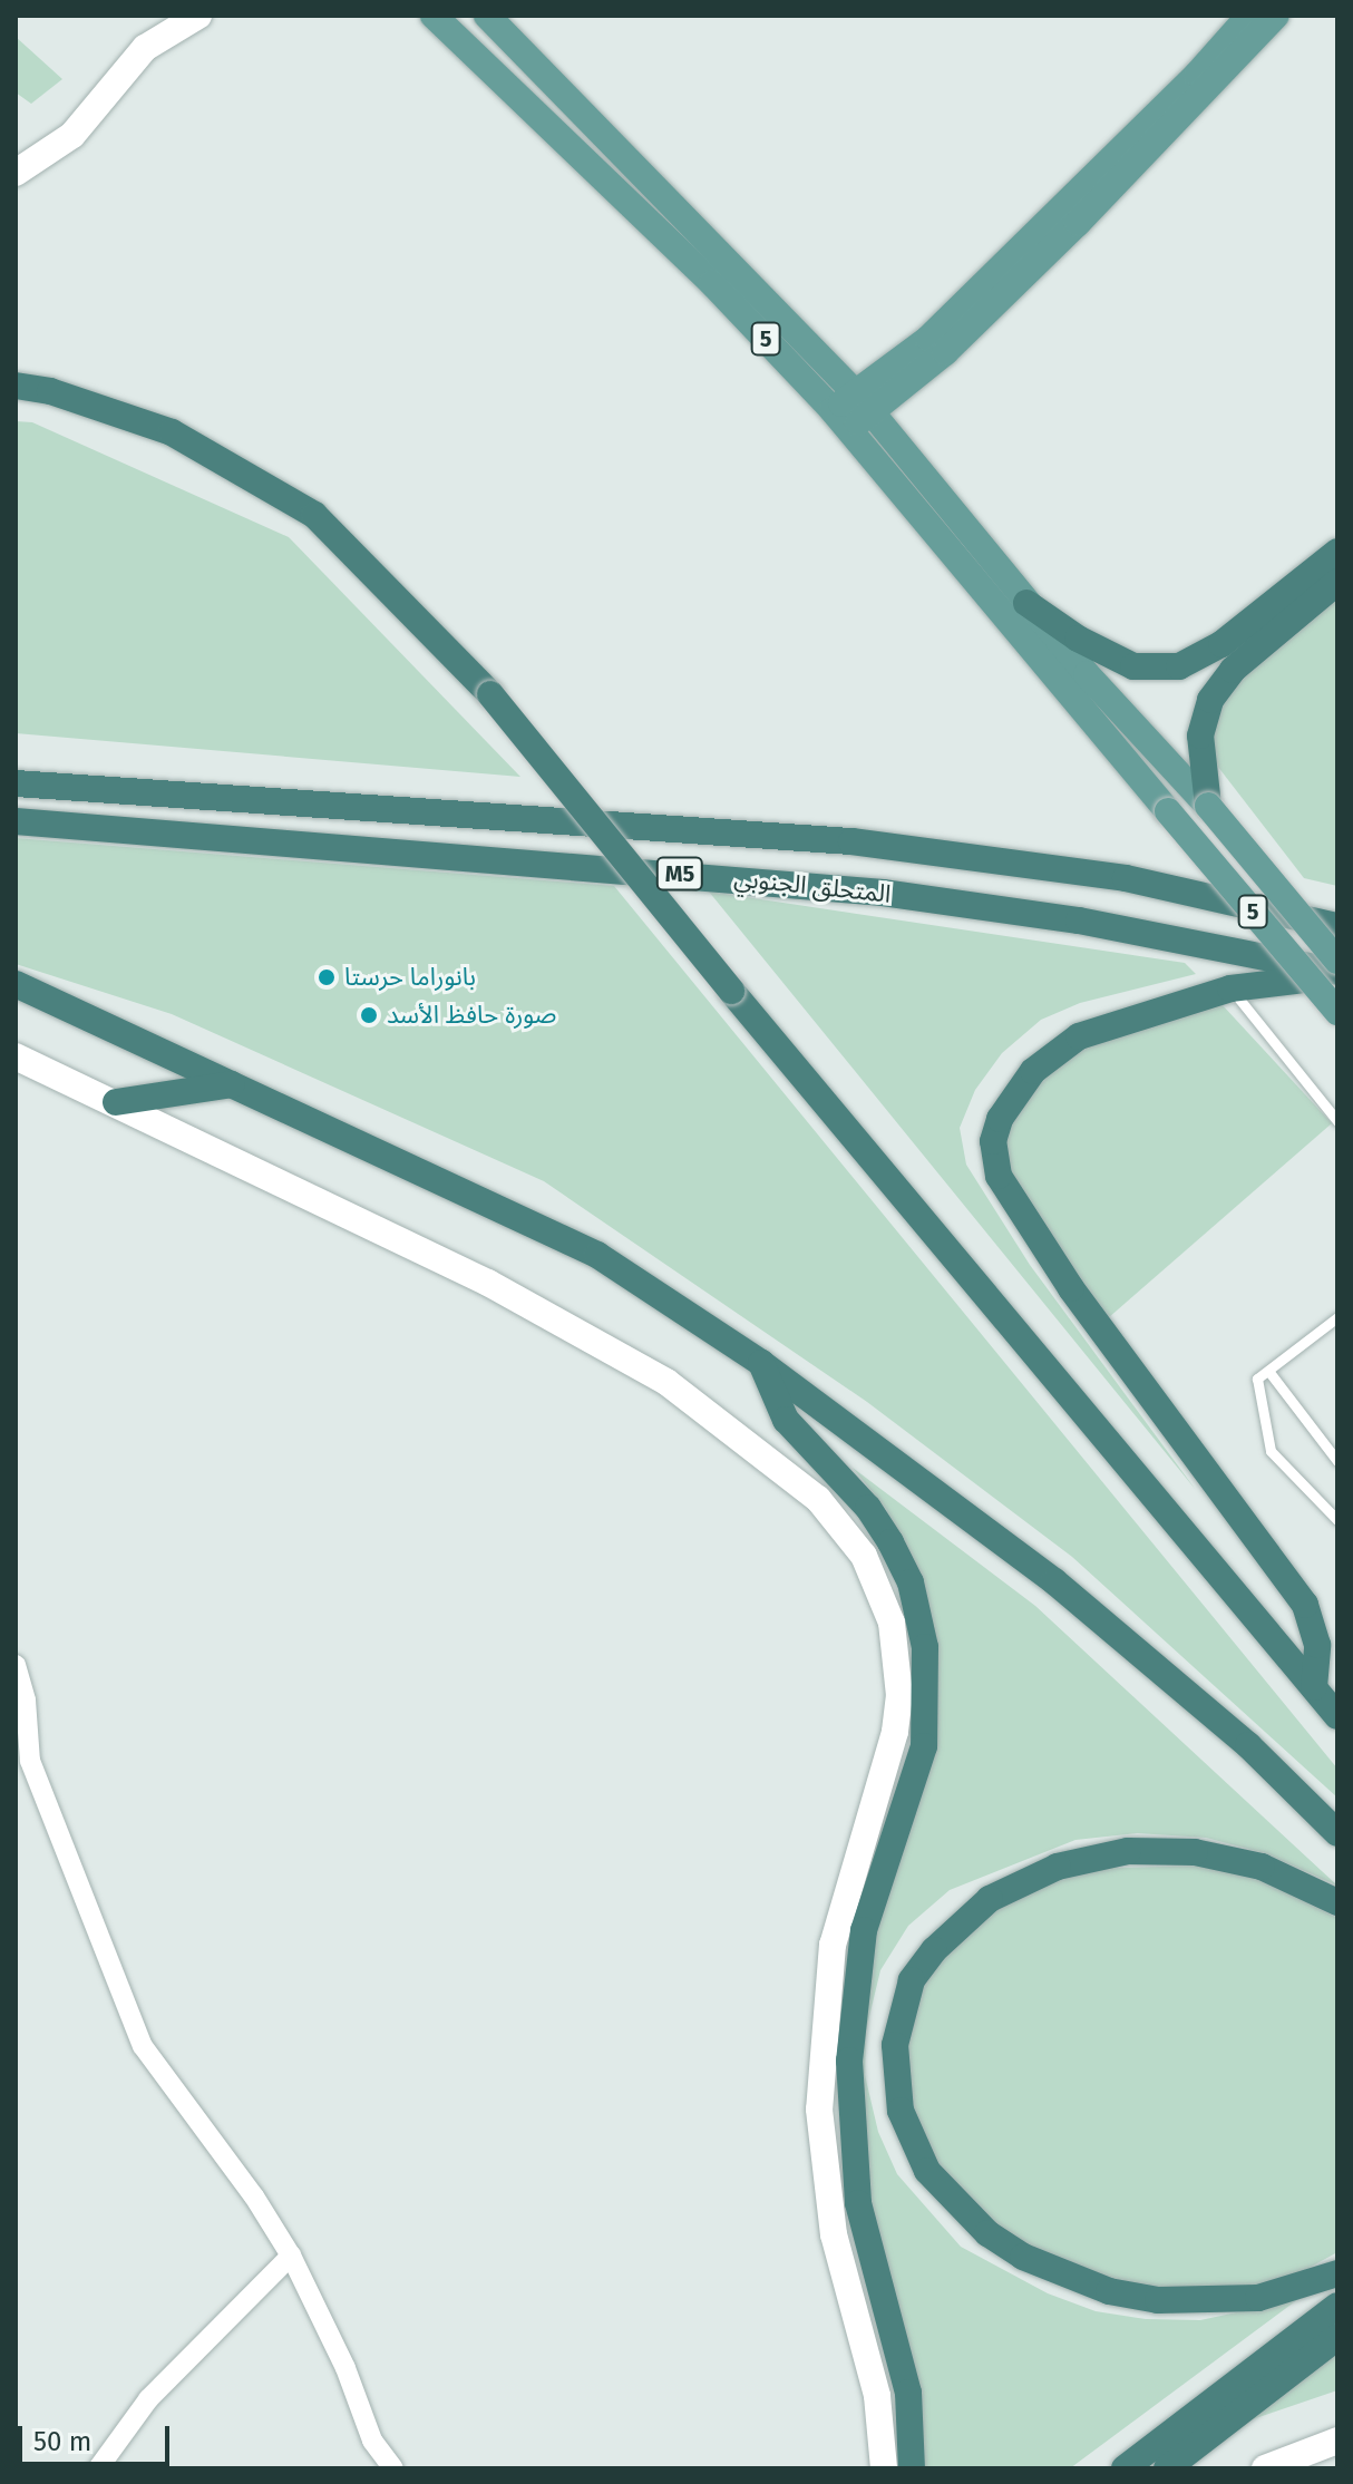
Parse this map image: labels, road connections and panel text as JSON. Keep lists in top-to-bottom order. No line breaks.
{"streets":{"highway":["M5","المتحلق الجنوبي"],"main road":["5"]},"places":["بانوراما حرستا","صورة حافظ الأسد"],"scale_bar":"50 m"}
